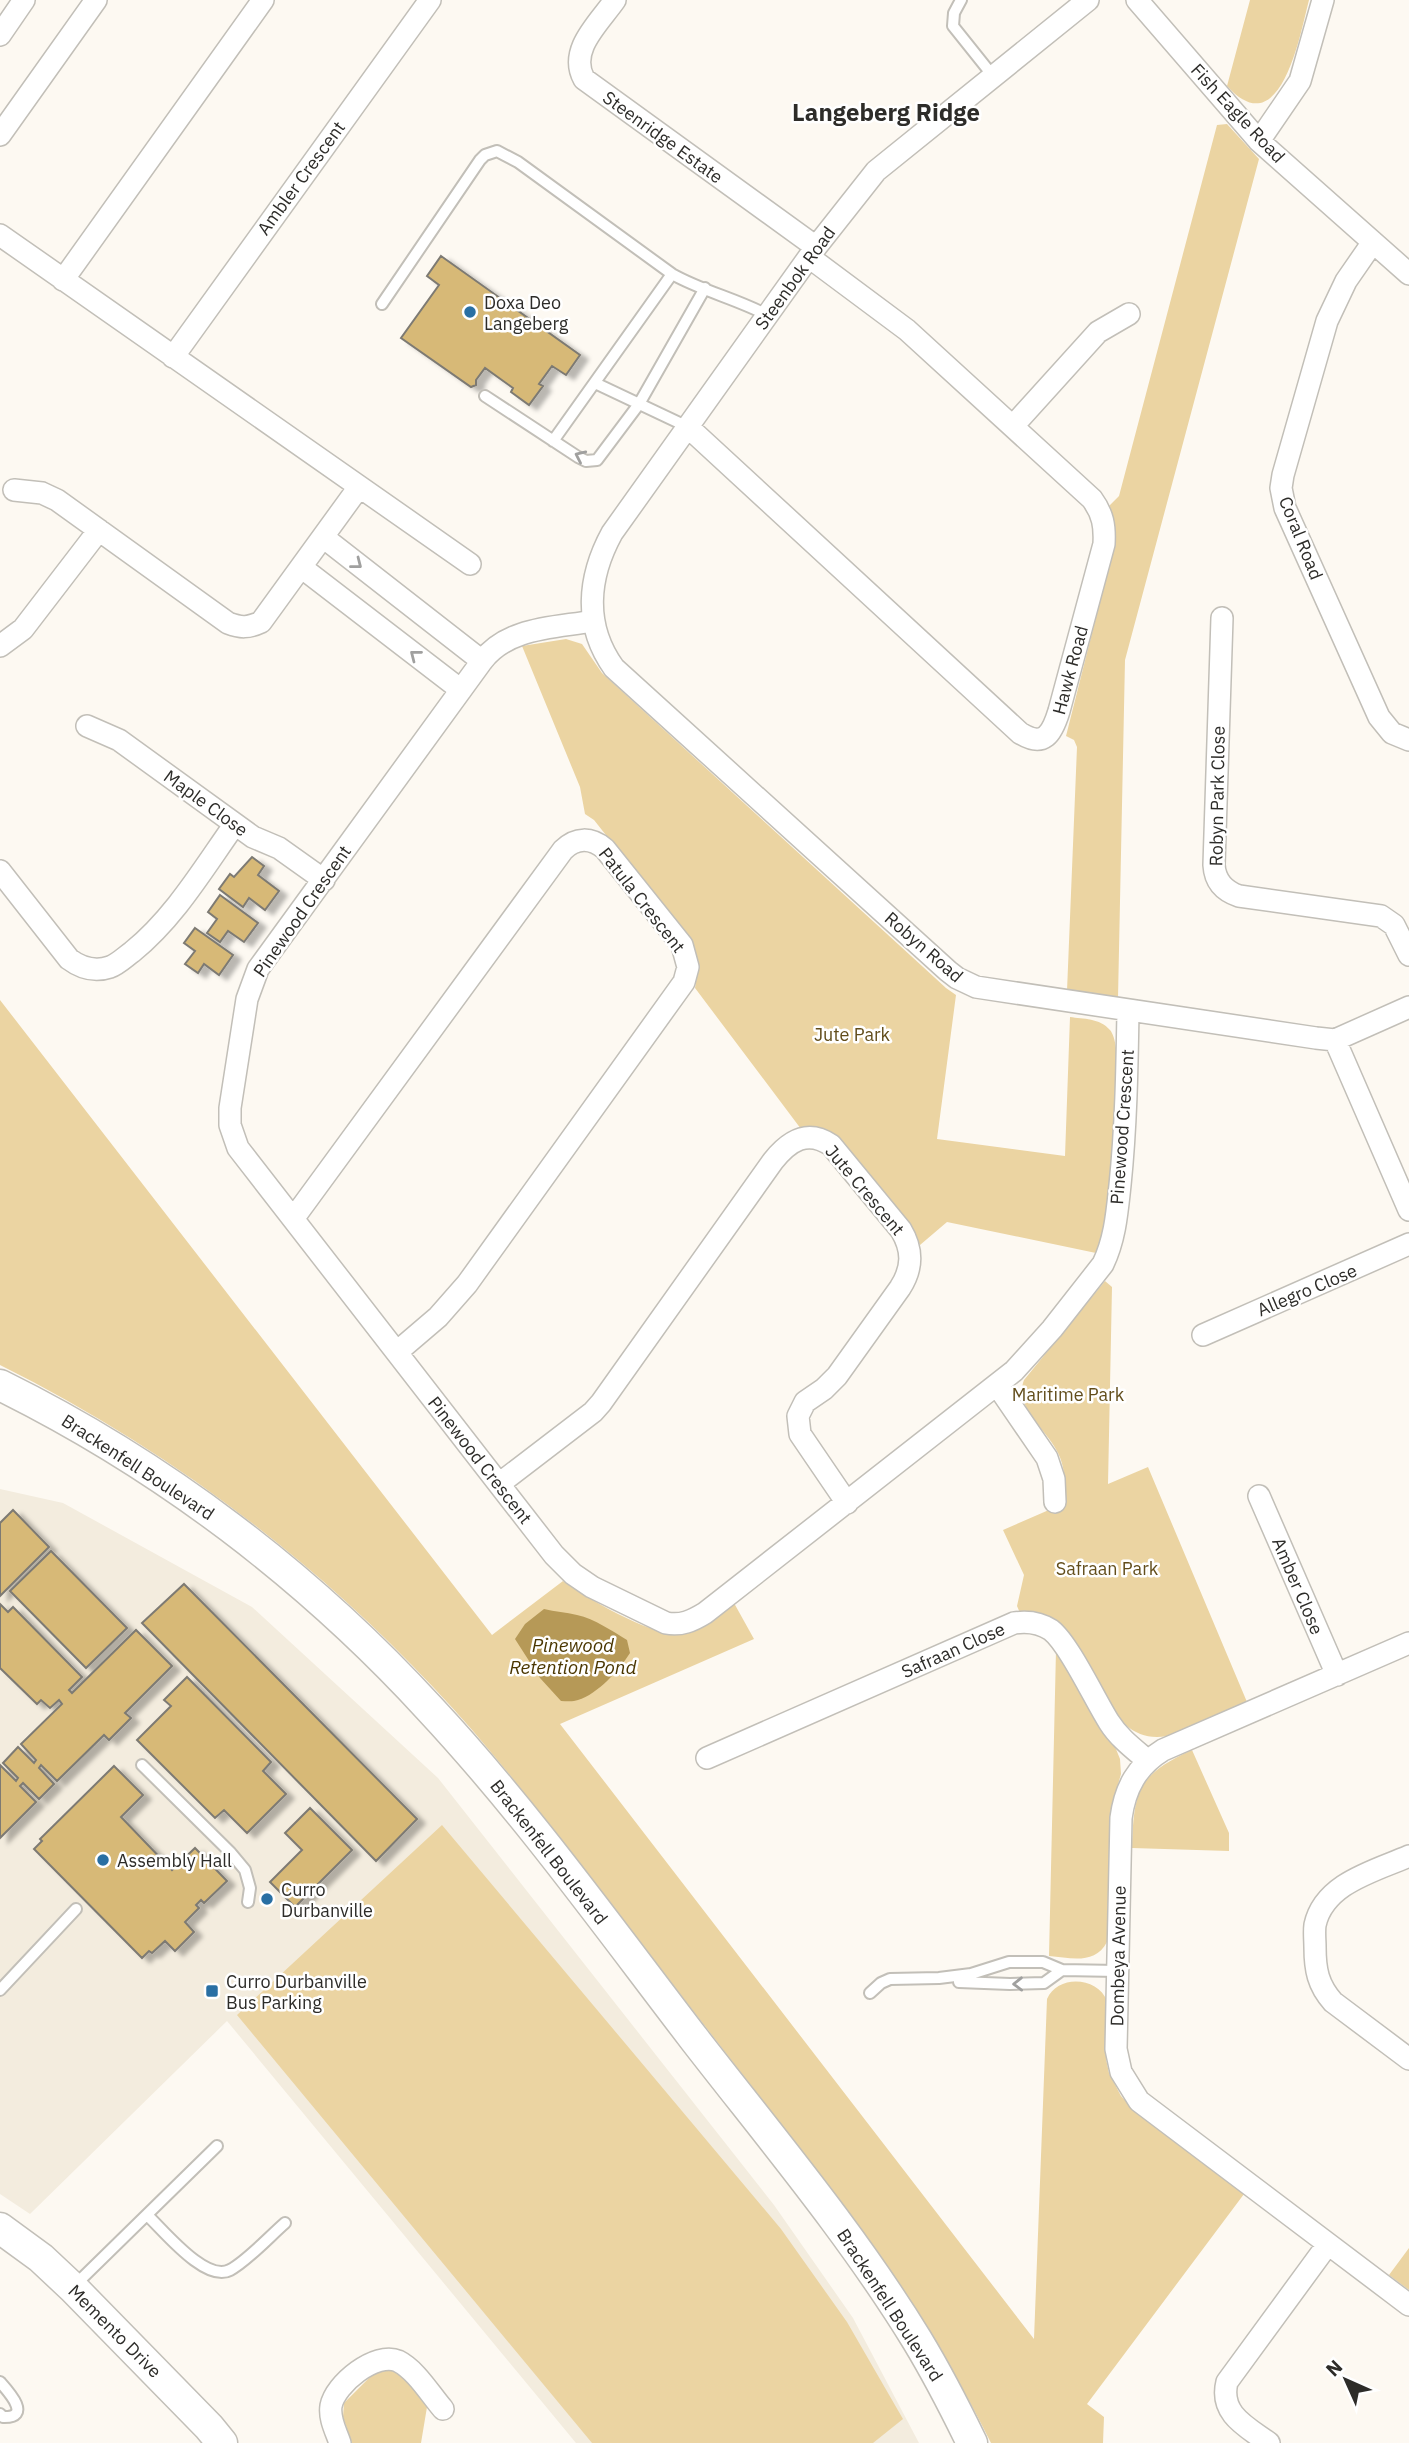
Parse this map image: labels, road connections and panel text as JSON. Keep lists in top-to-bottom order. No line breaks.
{"streets":{"street":["Fish Eagle Road","Steenridge Estate","Ambler Crescent","Steenbok Road","Coral Road","Hawk Road","Robyn Park Close","Maple Close","Patula Crescent","Pinewood Crescent","Robyn Road","Jute Crescent","Allegro Close","Brackenfell Boulevard","Amber Close","Safraan Close","Dombeya Avenue","Memento Drive"]},"crossings":[["Fish Eagle Road","Coral Road"],["Steenridge Estate","Steenbok Road"],["Steenridge Estate","Hawk Road"],["Steenbok Road","Hawk Road"],["Steenbok Road","Pinewood Crescent"],["Steenbok Road","Robyn Road"],["Maple Close","Pinewood Crescent"],["Patula Crescent","Pinewood Crescent"],["Pinewood Crescent","Robyn Road"],["Pinewood Crescent","Jute Crescent"],["Amber Close","Dombeya Avenue"],["Safraan Close","Dombeya Avenue"]],"districts":["Langeberg Ridge"],"water":["Pinewood Retention Pond"],"parks":["Jute Park","Maritime Park","Safraan Park"],"places":{"other":["Doxa Deo Langeberg","Assembly Hall","Curro Durbanville"],"transit":["Curro Durbanville Bus Parking"]},"north":"top left"}
